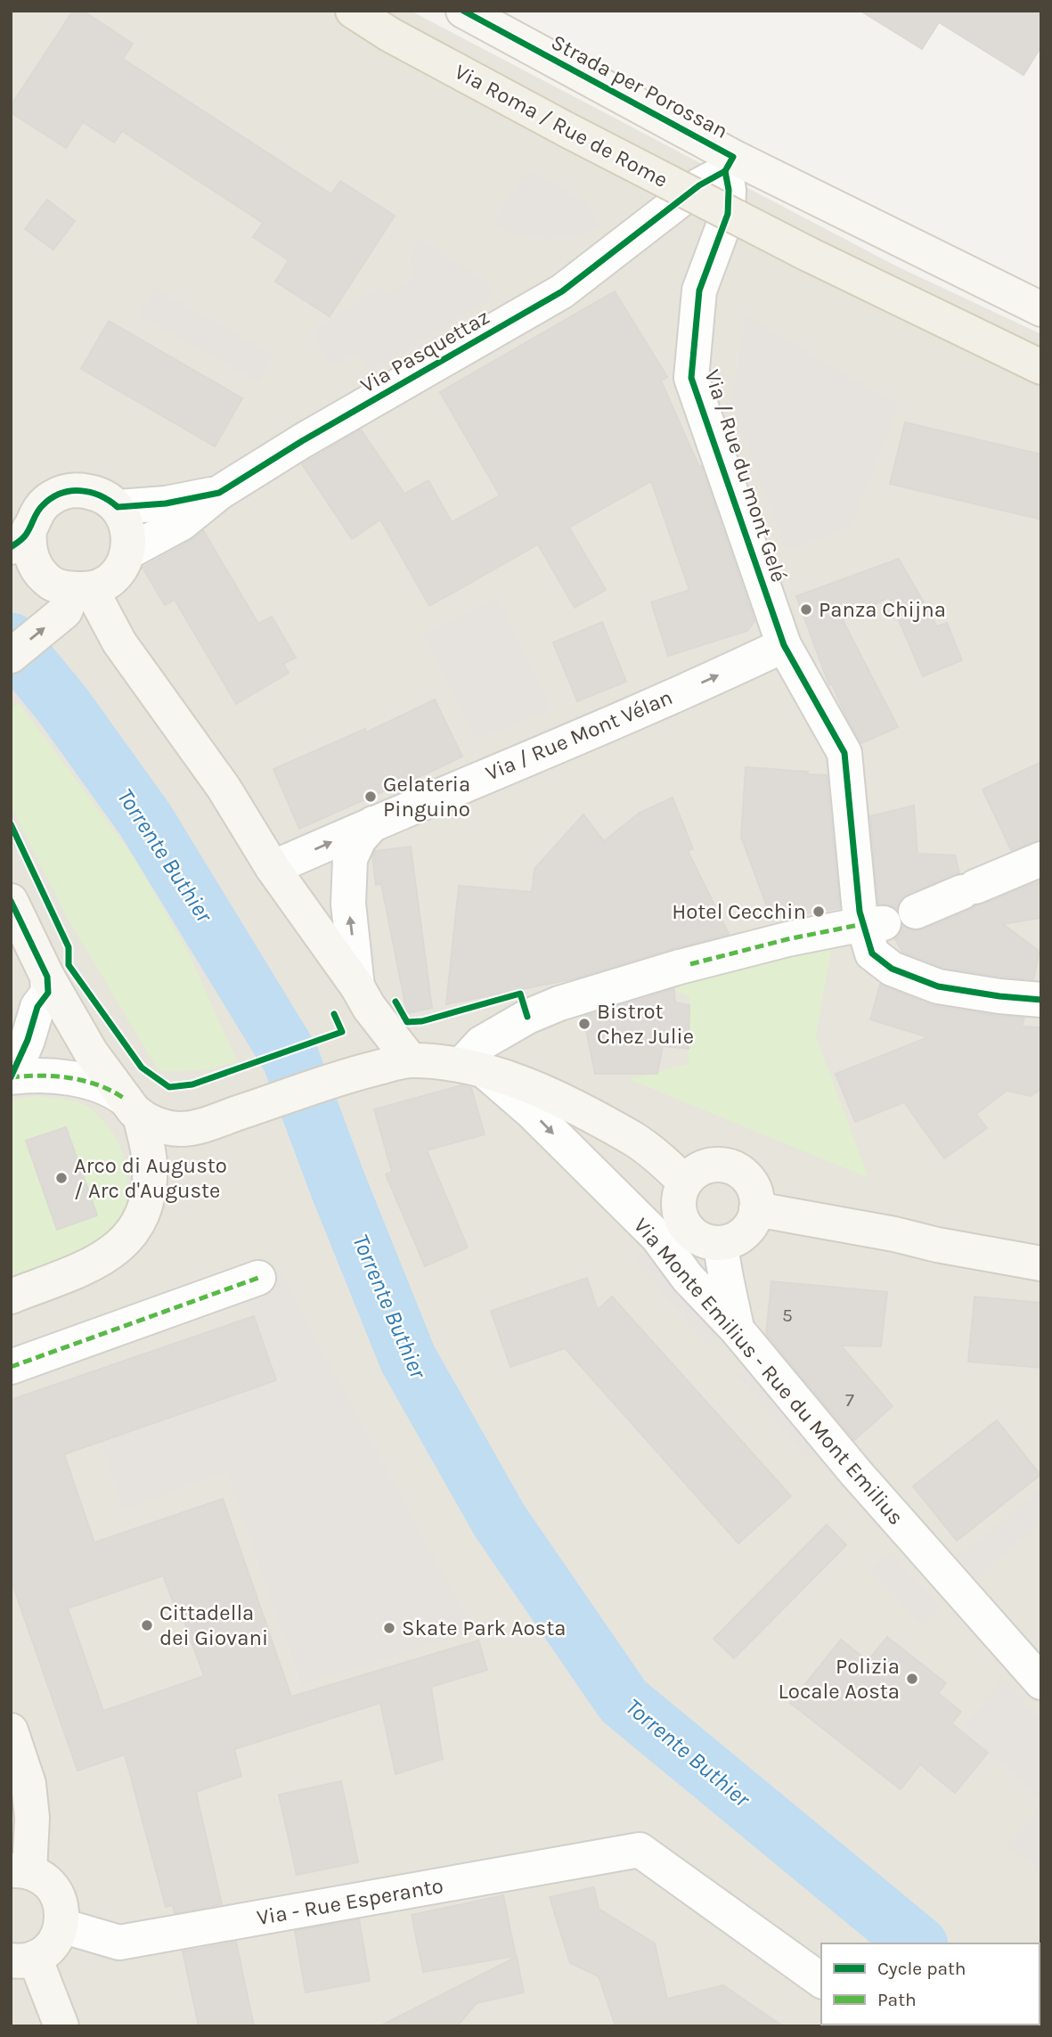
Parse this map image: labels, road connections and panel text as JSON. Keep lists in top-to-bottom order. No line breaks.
{"streets":{"main road":["Via Roma / Rue de Rome"],"street":["Strada per Porossan","Via Pasquettaz","Via / Rue du mont Gelé","Via / Rue Mont Vélan","Via Monte Emilius - Rue du Mont Emilius","Via - Rue Esperanto"]},"crossings":[["Strada per Porossan","Via Pasquettaz"],["Strada per Porossan","Via / Rue du mont Gelé"],["Via Pasquettaz","Via / Rue du mont Gelé"],["Via / Rue du mont Gelé","Via / Rue Mont Vélan"]],"water":["Torrente Buthier"],"places":["Panza Chijna","Gelateria Pinguino","Hotel Cecchin","Bistrot Chez Julie","Arco di Augusto / Arc d'Auguste","Cittadella dei Giovani","Skate Park Aosta","Polizia Locale Aosta"],"house_numbers":["5","7"],"legend":["Cycle path","Path"]}
